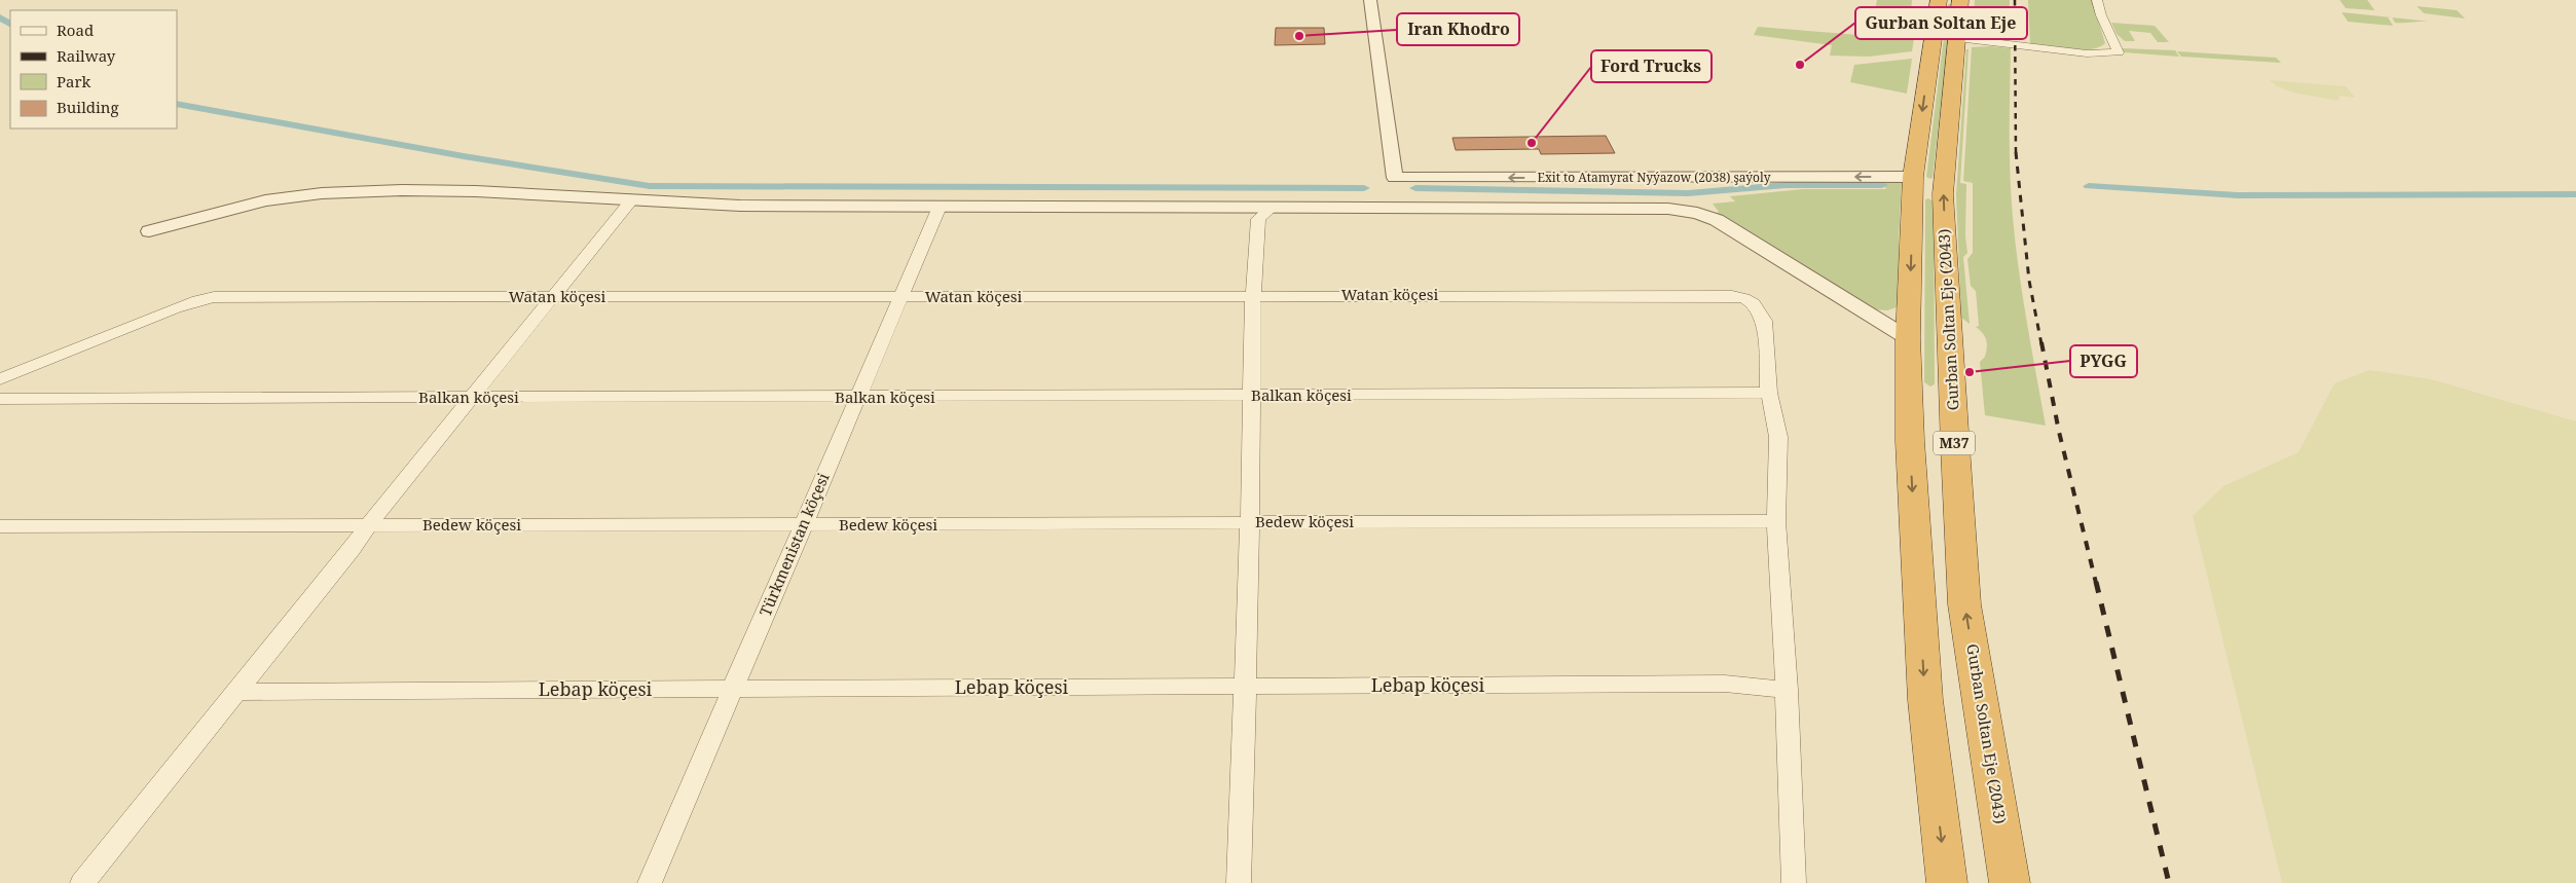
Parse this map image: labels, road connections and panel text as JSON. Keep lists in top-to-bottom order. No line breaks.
{"streets":{"highway":["Gurban Soltan Eje (2043)","M37"],"street":["Exit to Atamyrat Nyýazow (2038) şaýoly","Watan köçesi","Balkan köçesi","Bedew köçesi","Türkmenistan köçesi","Lebap köçesi"]},"crossings":[["Exit to Atamyrat Nyýazow (2038) şaýoly","Gurban Soltan Eje (2043)"],["Watan köçesi","Balkan köçesi"],["Watan köçesi","Türkmenistan köçesi"],["Balkan köçesi","Türkmenistan köçesi"],["Bedew köçesi","Türkmenistan köçesi"],["Türkmenistan köçesi","Lebap köçesi"]],"places":["Iran Khodro","Gurban Soltan Eje","Ford Trucks","PYGG"],"legend":["Road","Railway","Park","Building"]}
